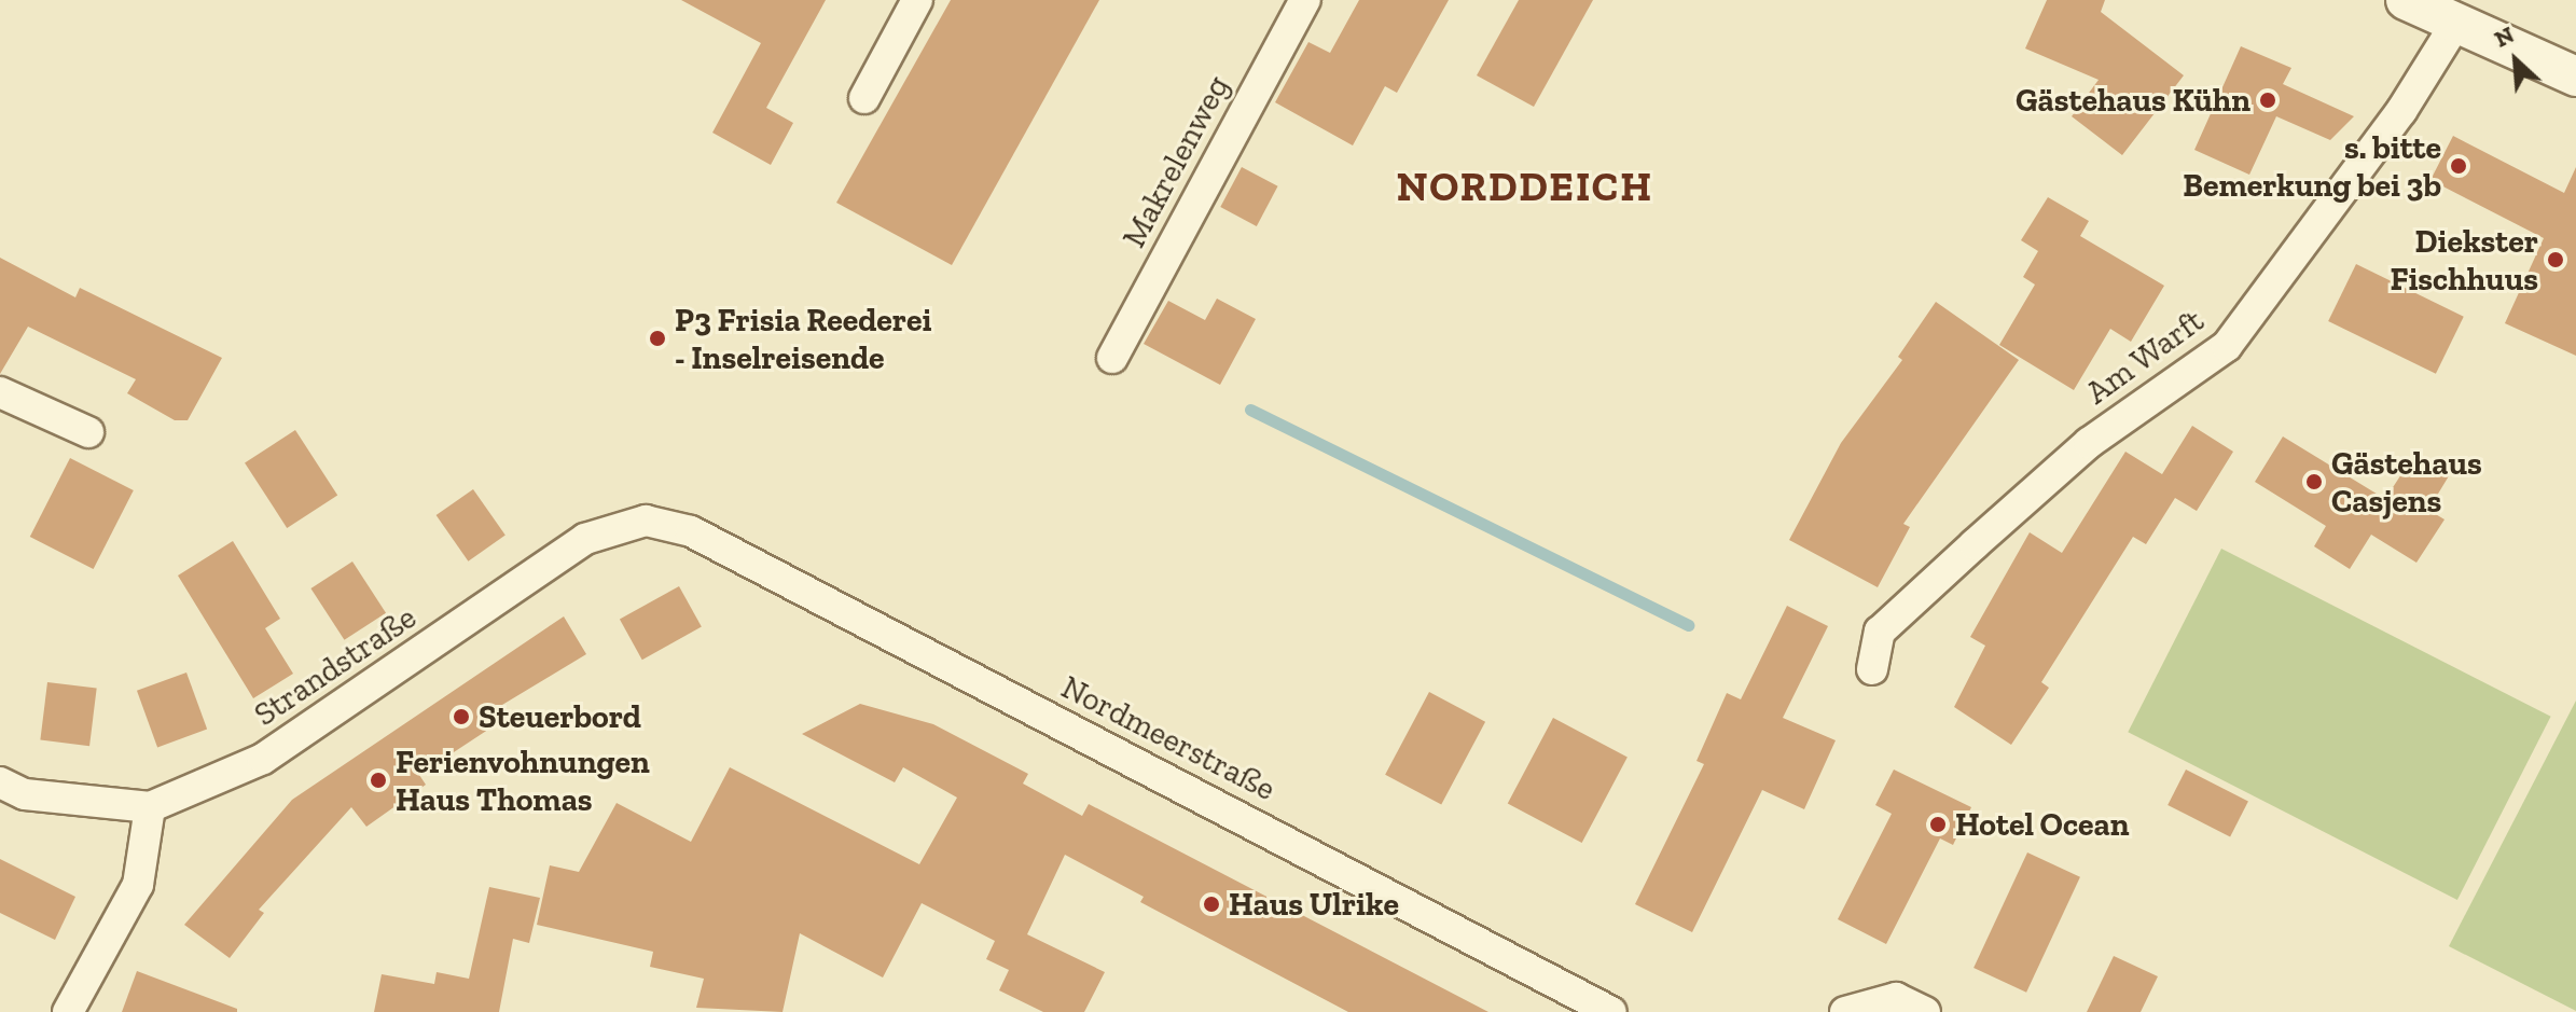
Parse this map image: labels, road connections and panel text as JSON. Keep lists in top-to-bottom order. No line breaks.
{"streets":{"street":["Makrelenweg","Am Warft","Strandstraße","Nordmeerstraße"]},"crossings":[["Strandstraße","Nordmeerstraße"]],"districts":["NORDDEICH"],"places":["Gästehaus Kühn","s. bitte Bemerkung bei 3b","Diekster Fischhuus","P3 Frisia Reederei - Inselreisende","Gästehaus Casjens","Steuerbord","Ferienvohnungen Haus Thomas","Hotel Ocean","Haus Ulrike"],"north":"top left"}
